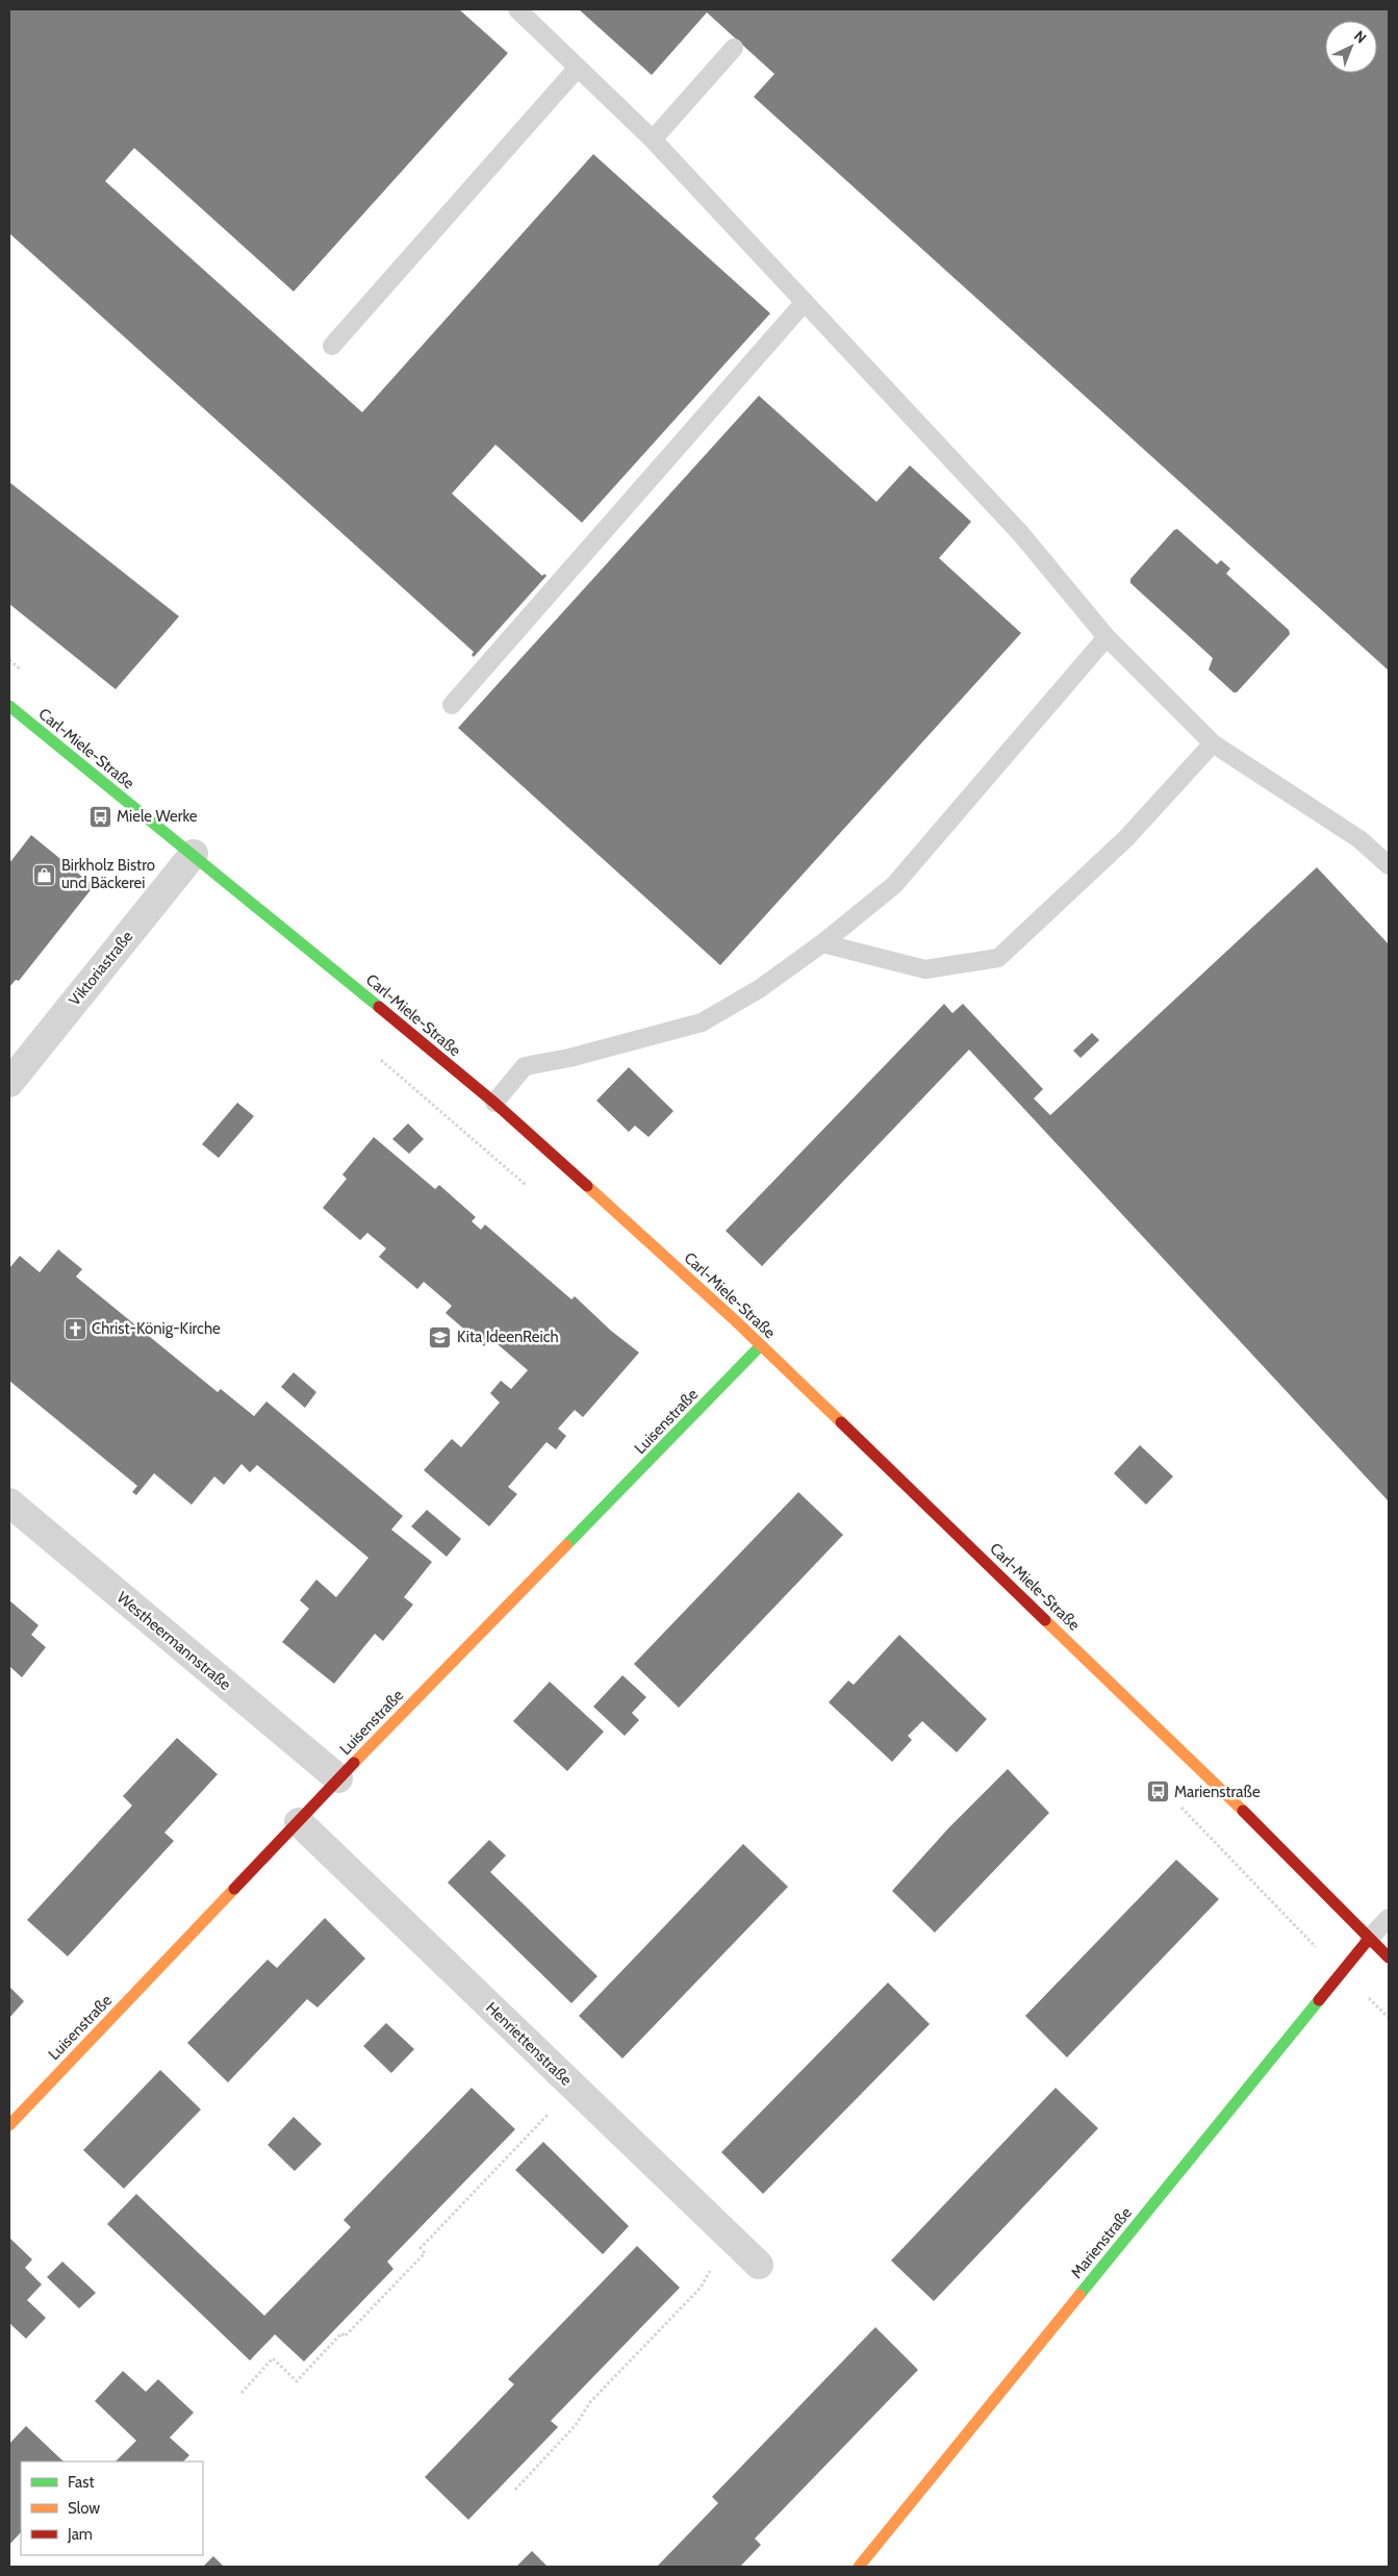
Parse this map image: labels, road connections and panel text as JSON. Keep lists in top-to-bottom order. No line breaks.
{"streets":{"street":["Carl-Miele-Straße","Viktoriastraße","Luisenstraße","Westheermannstraße","Henriettenstraße","Marienstraße"]},"crossings":[["Carl-Miele-Straße","Viktoriastraße"],["Carl-Miele-Straße","Luisenstraße"],["Carl-Miele-Straße","Marienstraße"],["Luisenstraße","Westheermannstraße"],["Luisenstraße","Henriettenstraße"]],"places":{"bus stop":["Miele Werke","Marienstraße"],"shop":["Birkholz Bistro und Bäckerei"],"church":["Christ-König-Kirche"],"school or university":["Kita IdeenReich"]},"legend":["Fast","Slow","Jam"],"north":"top right"}
